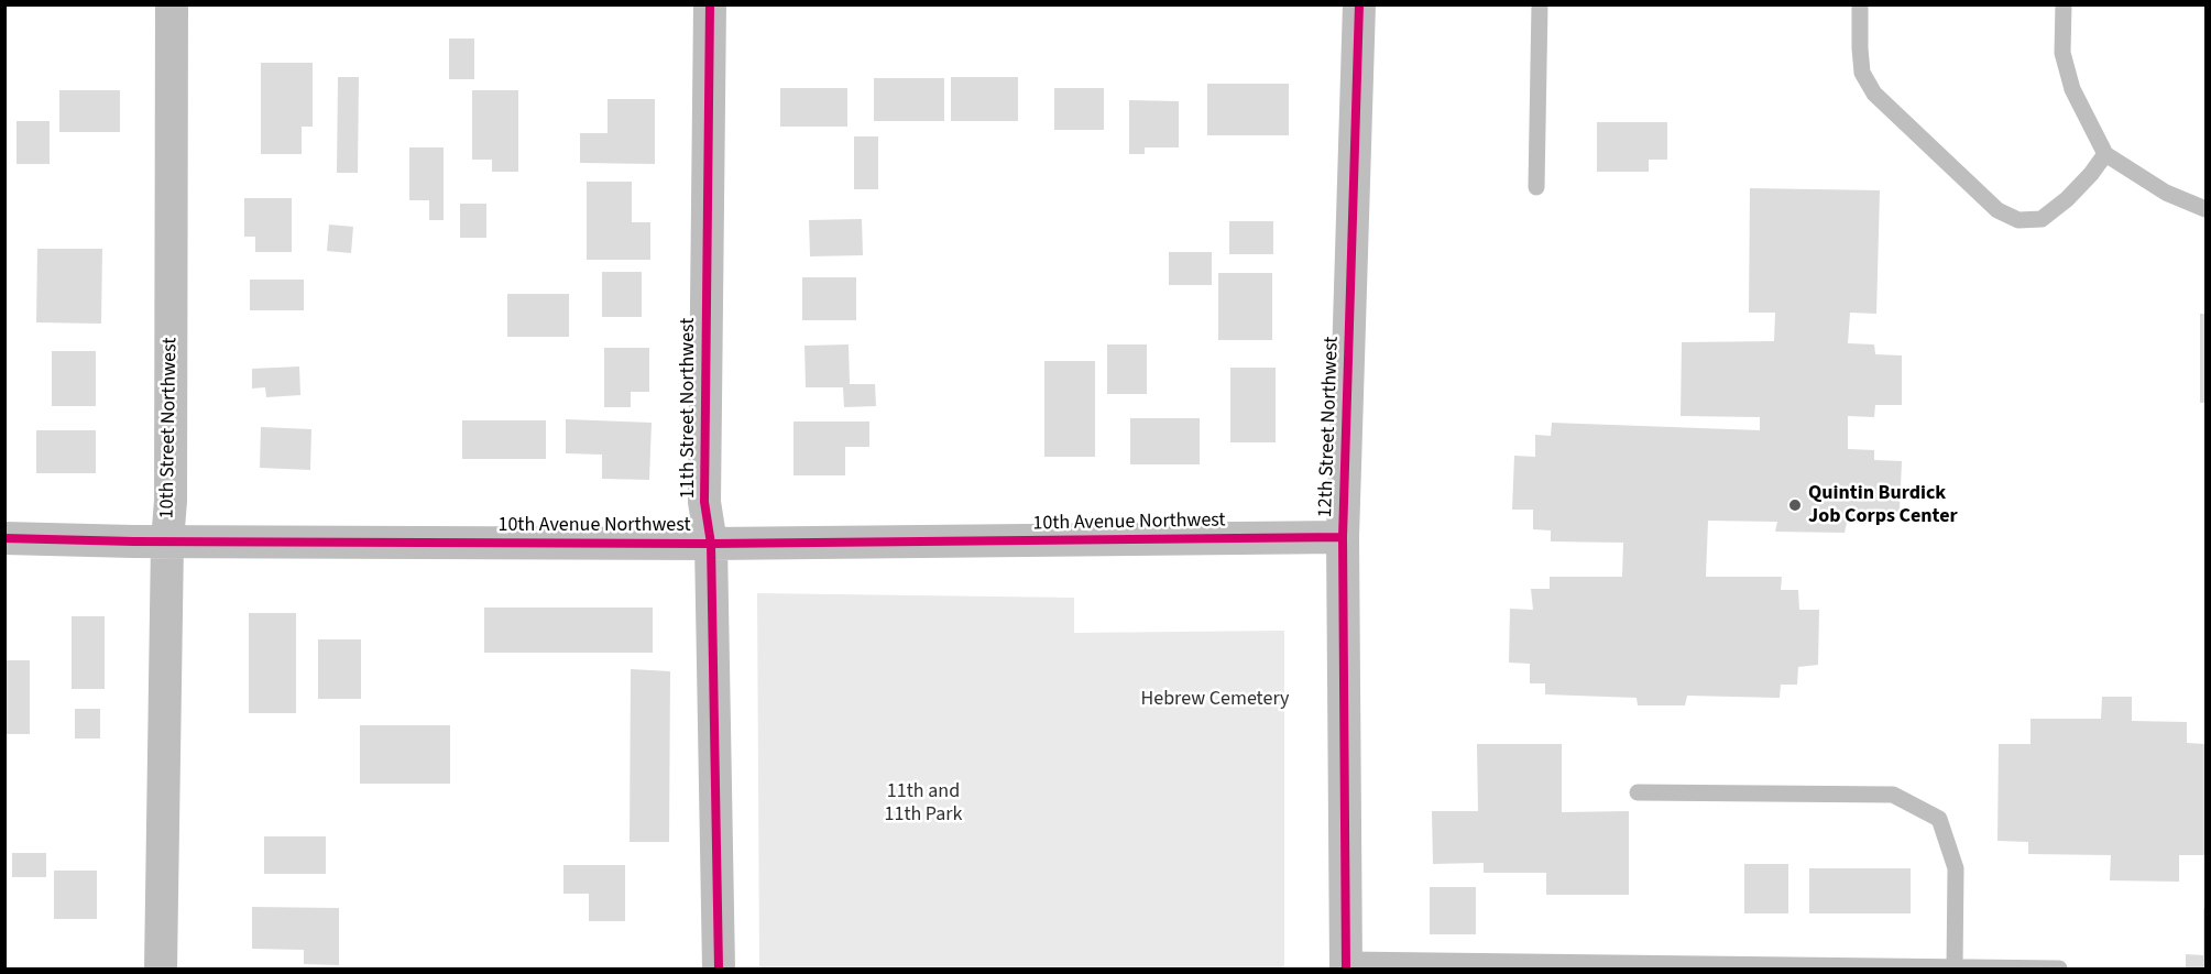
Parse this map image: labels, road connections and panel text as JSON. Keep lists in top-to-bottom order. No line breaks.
{"streets":{"street":["11th Street Northwest","12th Street Northwest","10th Street Northwest","10th Avenue Northwest"]},"crossings":[["11th Street Northwest","10th Avenue Northwest"],["12th Street Northwest","10th Avenue Northwest"],["10th Street Northwest","10th Avenue Northwest"]],"parks":["Hebrew Cemetery","11th and 11th Park"],"places":["Quintin Burdick Job Corps Center"]}
